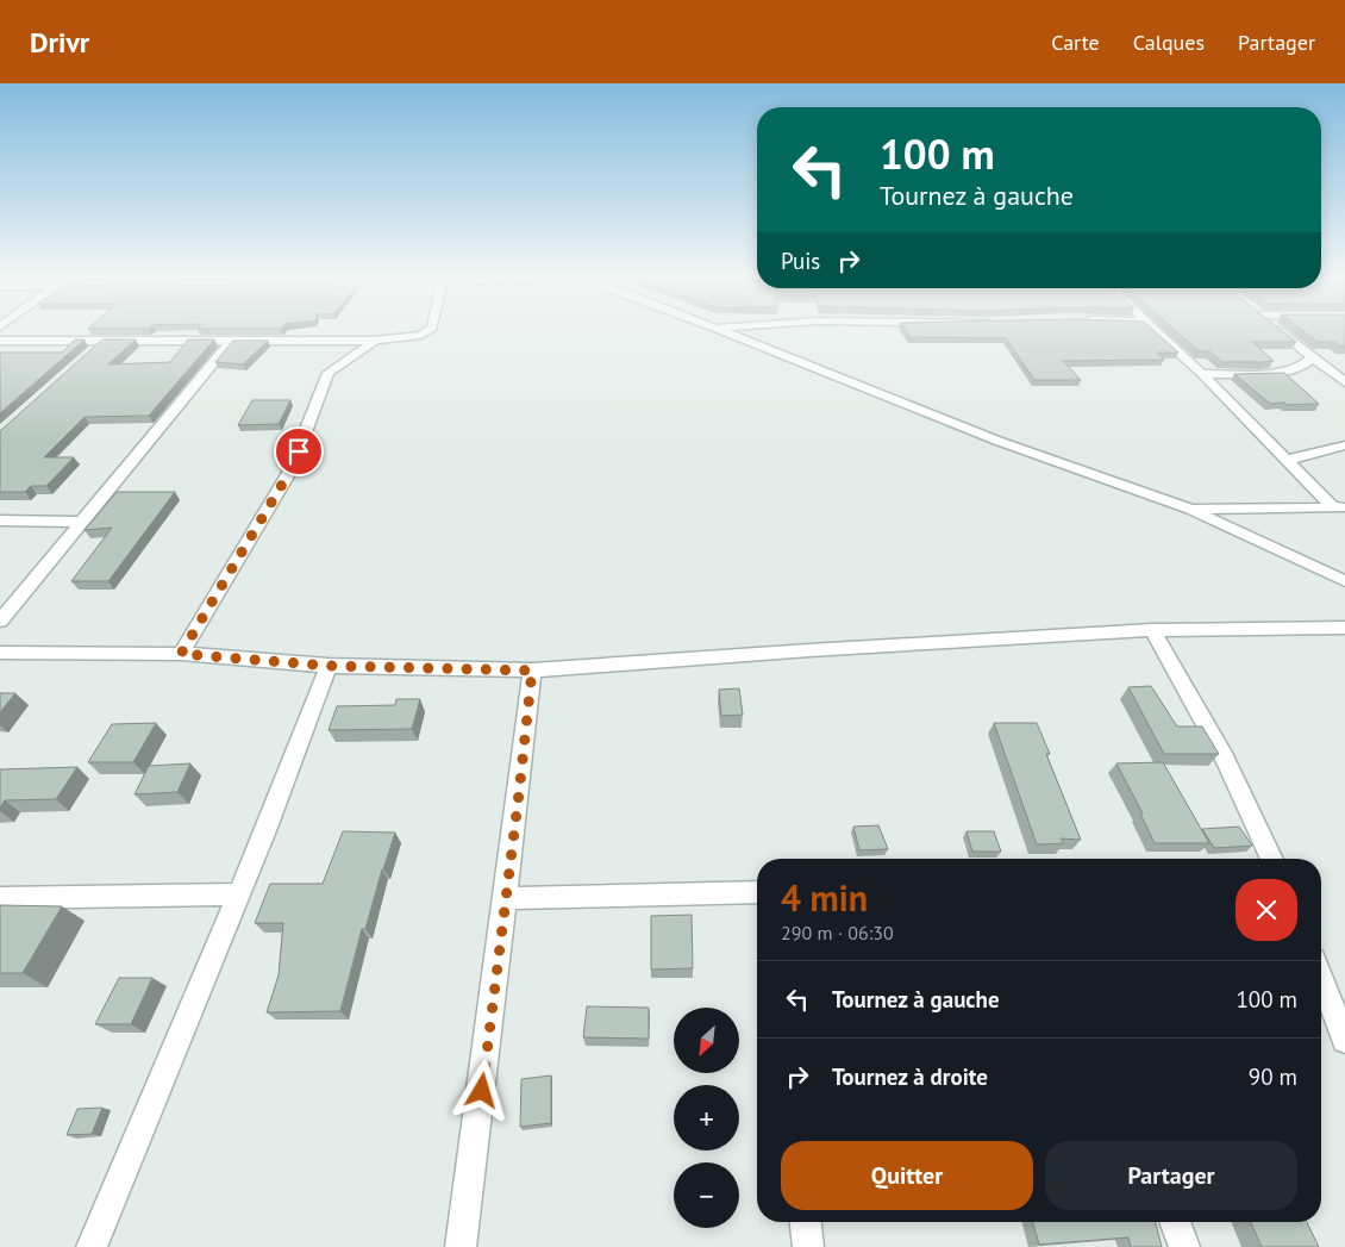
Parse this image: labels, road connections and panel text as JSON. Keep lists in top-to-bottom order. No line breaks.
{"north":"bottom left","page":{"header":"Drivr","nav":["Carte","Calques","Partager"],"turn":["100 m","Tournez à gauche"],"then":"Puis","heading":["4 min","290 m · 06:30"],"list":[{"name":"Tournez à gauche","value":"100 m"},{"name":"Tournez à droite","value":"90 m"}],"map_buttons":["+","−"],"buttons":["Quitter","Partager"]}}
